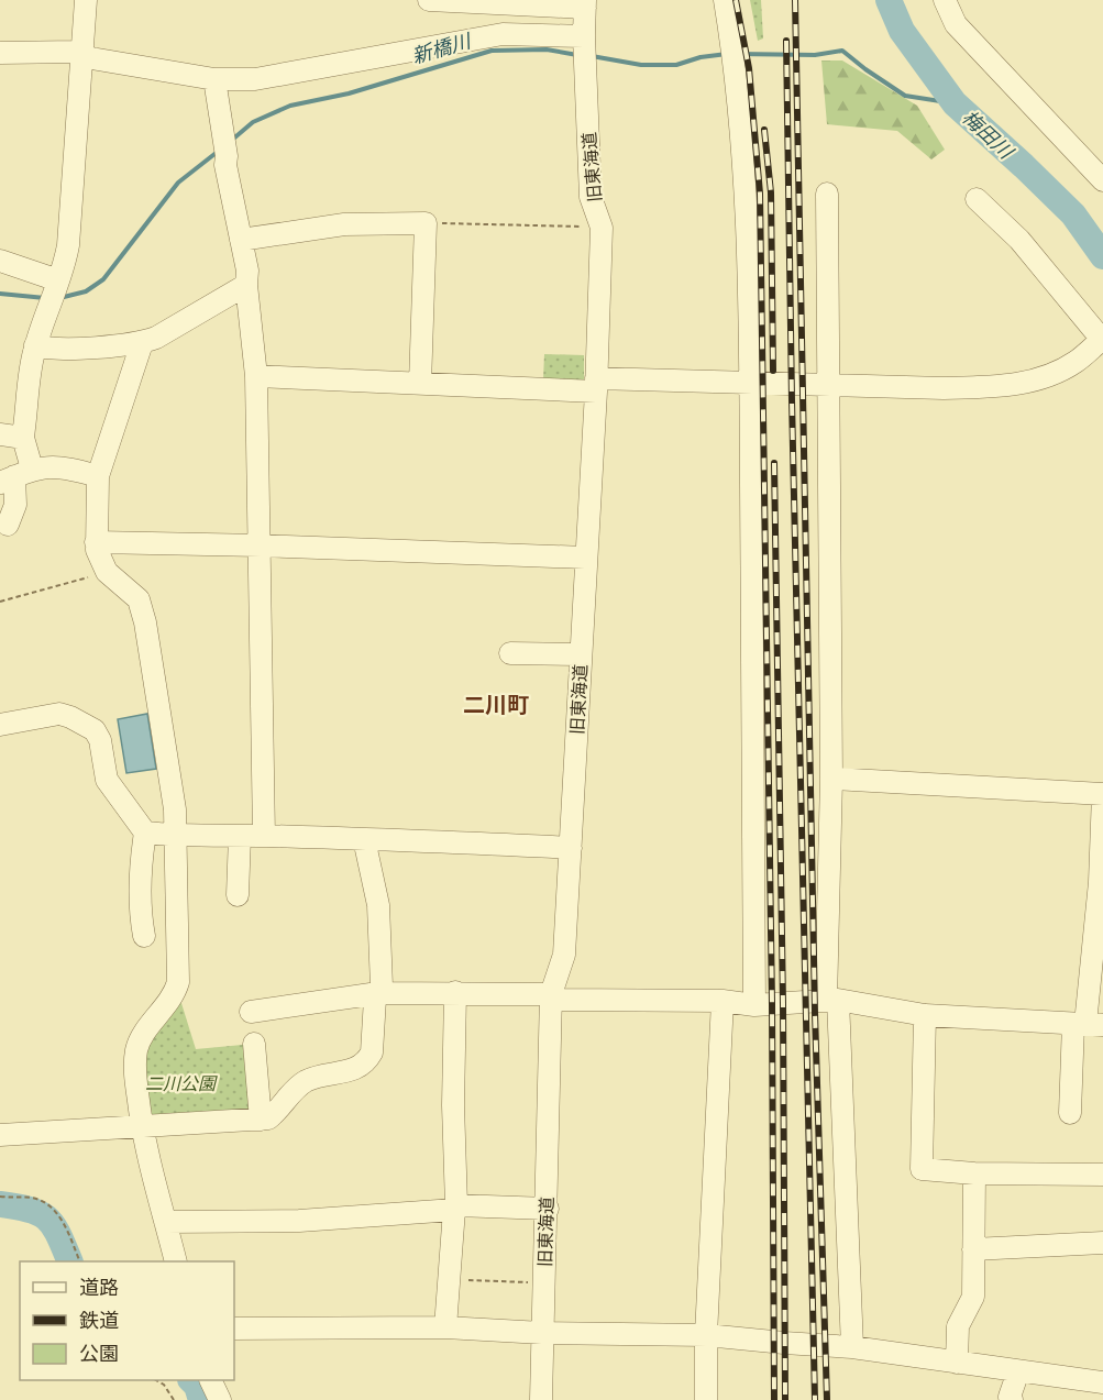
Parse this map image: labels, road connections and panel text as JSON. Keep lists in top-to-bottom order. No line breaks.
{"streets":{"street":["旧東海道"]},"districts":["二川町"],"water":["新橋川","梅田川"],"parks":["二川公園"],"legend":["道路","鉄道","公園"]}
